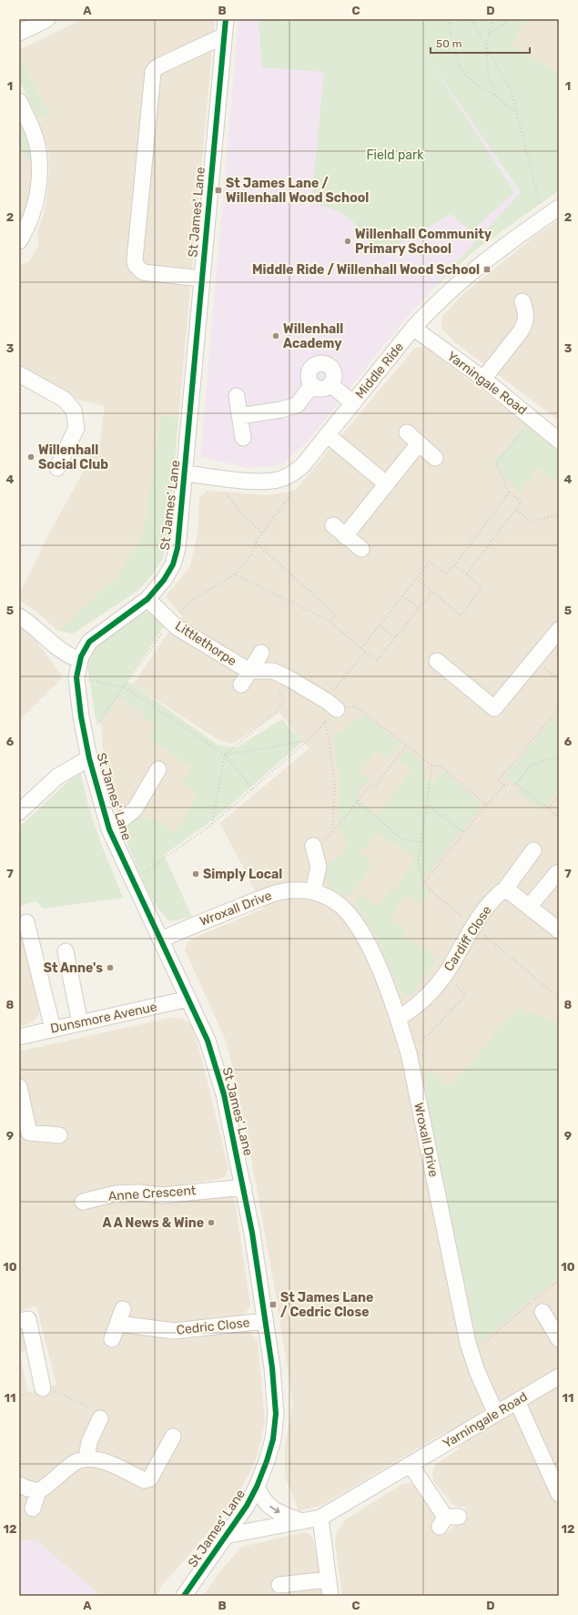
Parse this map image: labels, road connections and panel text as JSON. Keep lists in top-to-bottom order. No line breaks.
{"streets":{"street":["St James' Lane","Middle Ride","Yarningale Road","Littlethorpe","Wroxall Drive","Cardiff Close","Dunsmore Avenue","Anne Crescent","Cedric Close"]},"crossings":[["St James' Lane","Middle Ride"],["St James' Lane","Yarningale Road"],["St James' Lane","Littlethorpe"],["St James' Lane","Wroxall Drive"],["St James' Lane","Dunsmore Avenue"],["St James' Lane","Anne Crescent"],["St James' Lane","Cedric Close"],["Middle Ride","Yarningale Road"],["Yarningale Road","Wroxall Drive"],["Wroxall Drive","Cardiff Close"]],"parks":["Field park"],"places":{"transit":["St James Lane / Willenhall Wood School","Middle Ride / Willenhall Wood School","St James Lane / Cedric Close"],"other":["Willenhall Community Primary School","Willenhall Academy","Willenhall Social Club","Simply Local","St Anne's","A A News & Wine"]},"scale_bar":"50 m","grid":{"columns":["A","B","C","D"],"rows":["1","2","3","4","5","6","7","8","9","10","11","12"]}}
